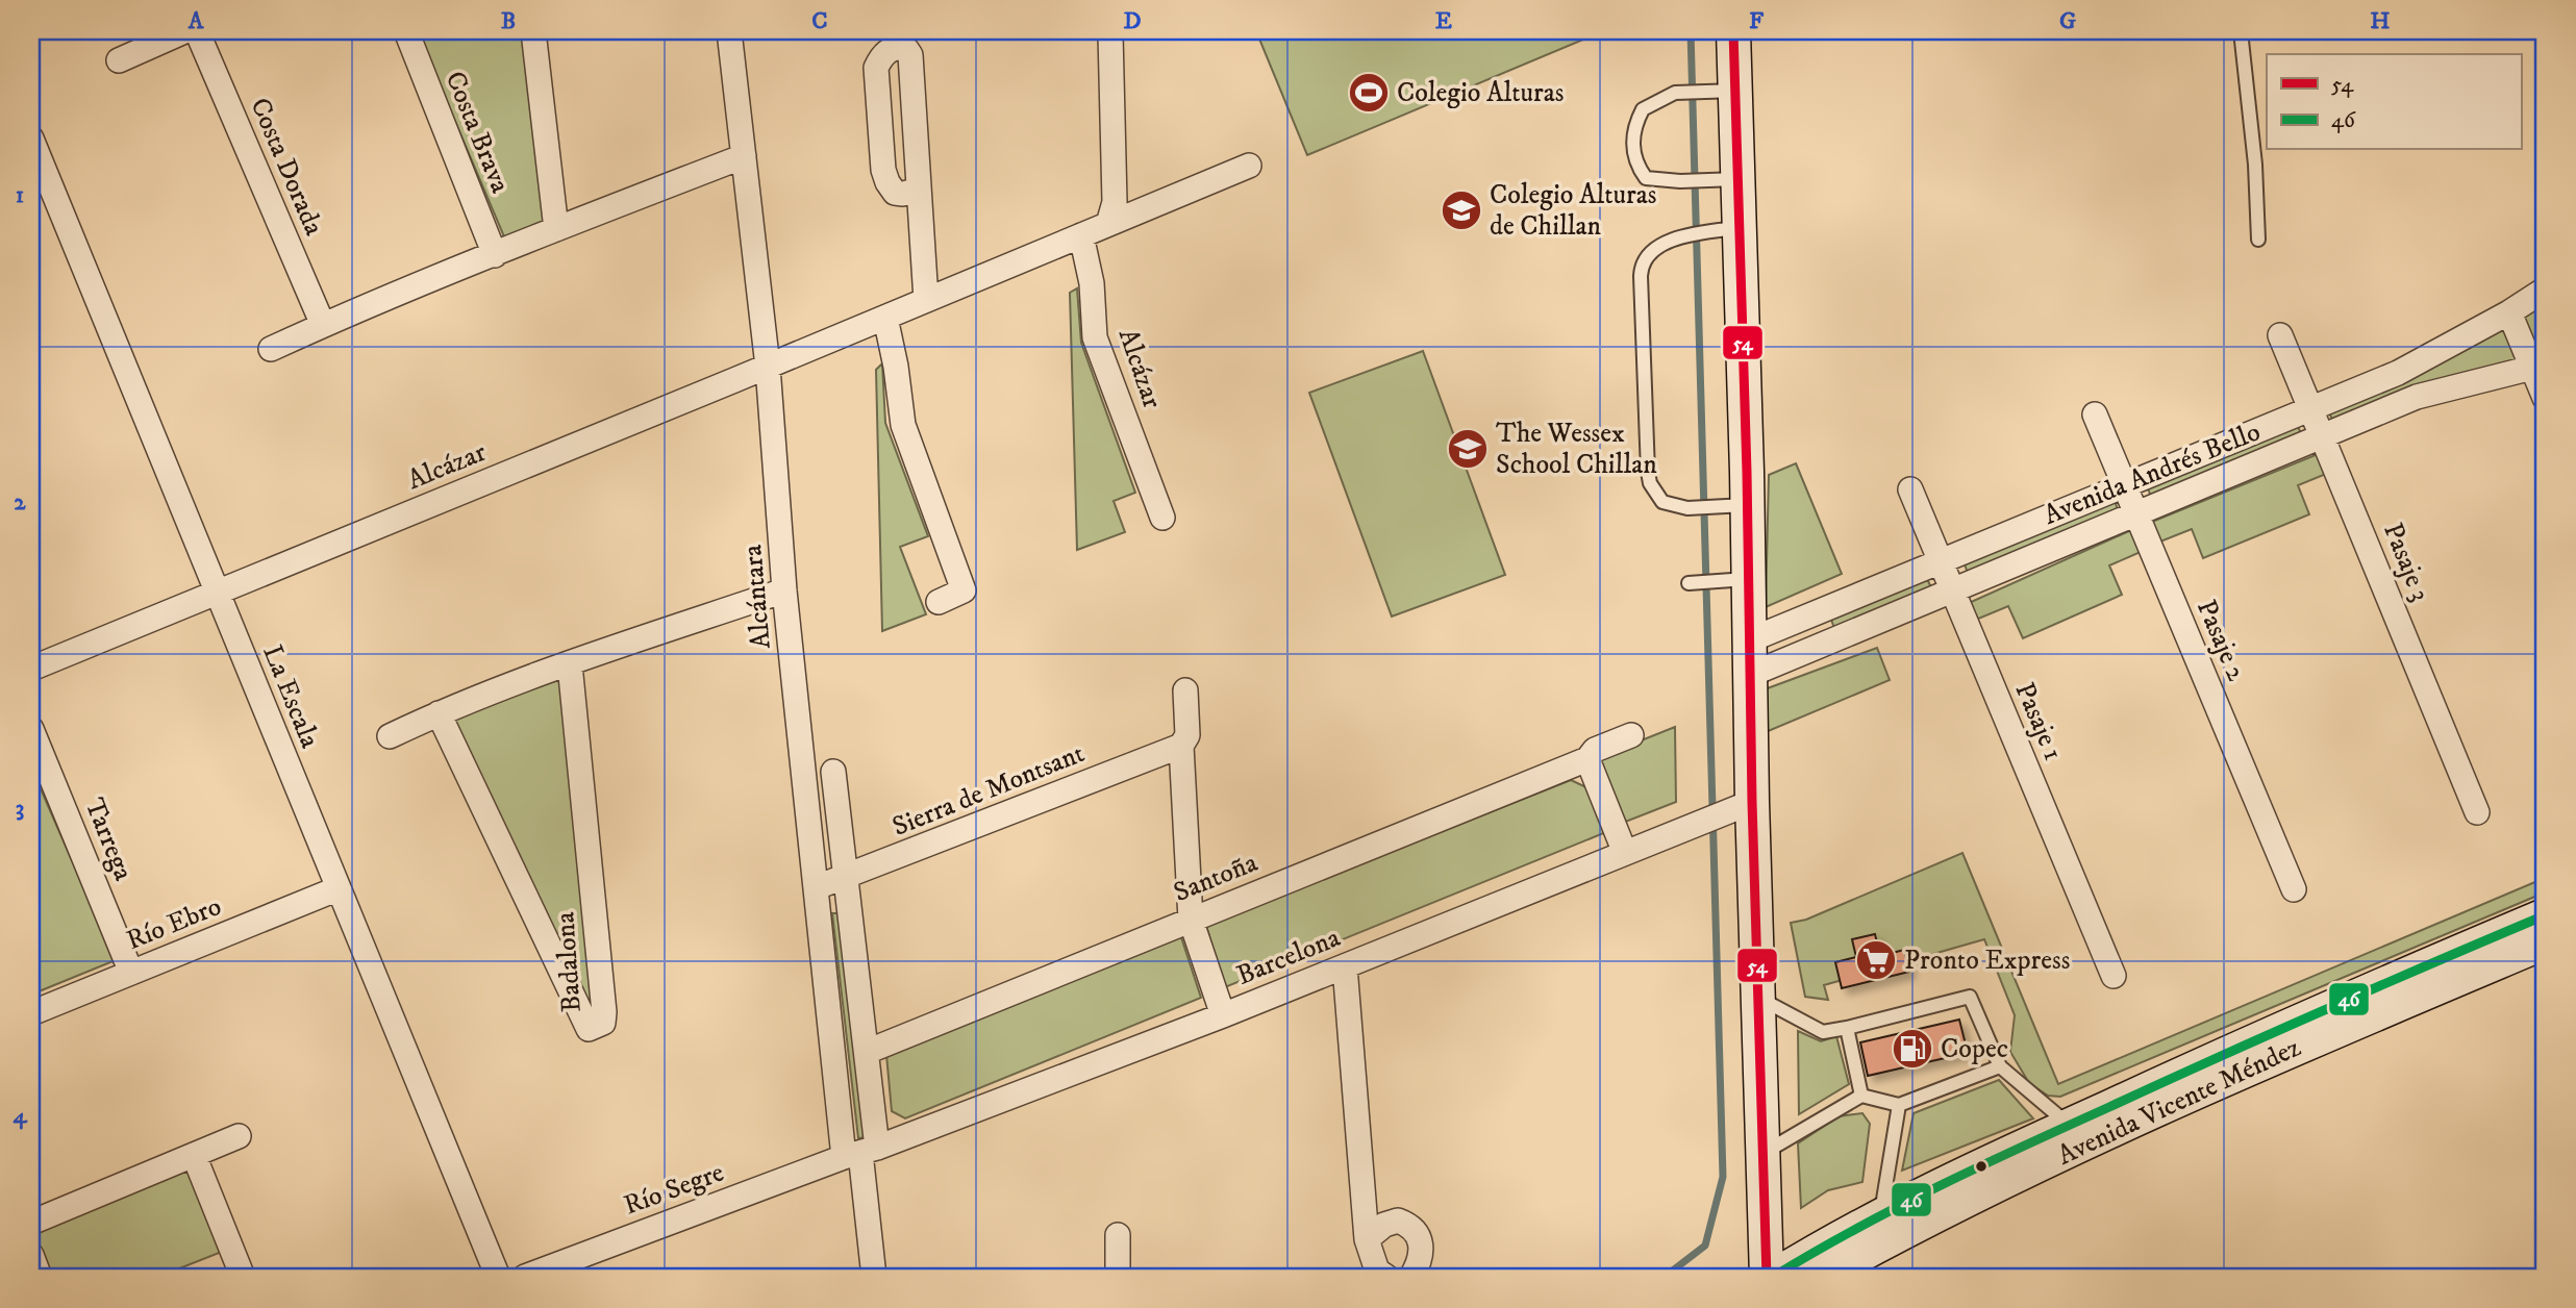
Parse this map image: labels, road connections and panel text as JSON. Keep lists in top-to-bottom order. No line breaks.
{"streets":{"main road":["Avenida Vicente Méndez"],"street":["Costa Brava","Costa Dorada","Alcázar","Avenida Andrés Bello","Pasaje 3","Alcántara","Pasaje 2","La Escala","Pasaje 1","Sierra de Montsant","Tarrega","Santoña","Río Ebro","Barcelona","Badalona","Río Segre"]},"crossings":[["Alcázar","Alcántara"],["Alcázar","La Escala"],["Avenida Andrés Bello","Pasaje 3"],["Avenida Andrés Bello","Pasaje 2"],["Avenida Andrés Bello","Pasaje 1"],["Alcántara","Sierra de Montsant"],["Alcántara","Santoña"],["Alcántara","Barcelona"],["Alcántara","Río Segre"],["La Escala","Río Ebro"],["Tarrega","Río Ebro"],["Barcelona","Río Segre"]],"places":{"sports":["Colegio Alturas"],"school or university":["Colegio Alturas de Chillan","The Wessex School Chillan"],"supermarket":["Pronto Express"],"fuel station":["Copec"]},"lines":["transit line 54","transit line 46"],"legend":["54","46"],"grid":{"columns":["A","B","C","D","E","F","G","H"],"rows":["1","2","3","4"]}}
